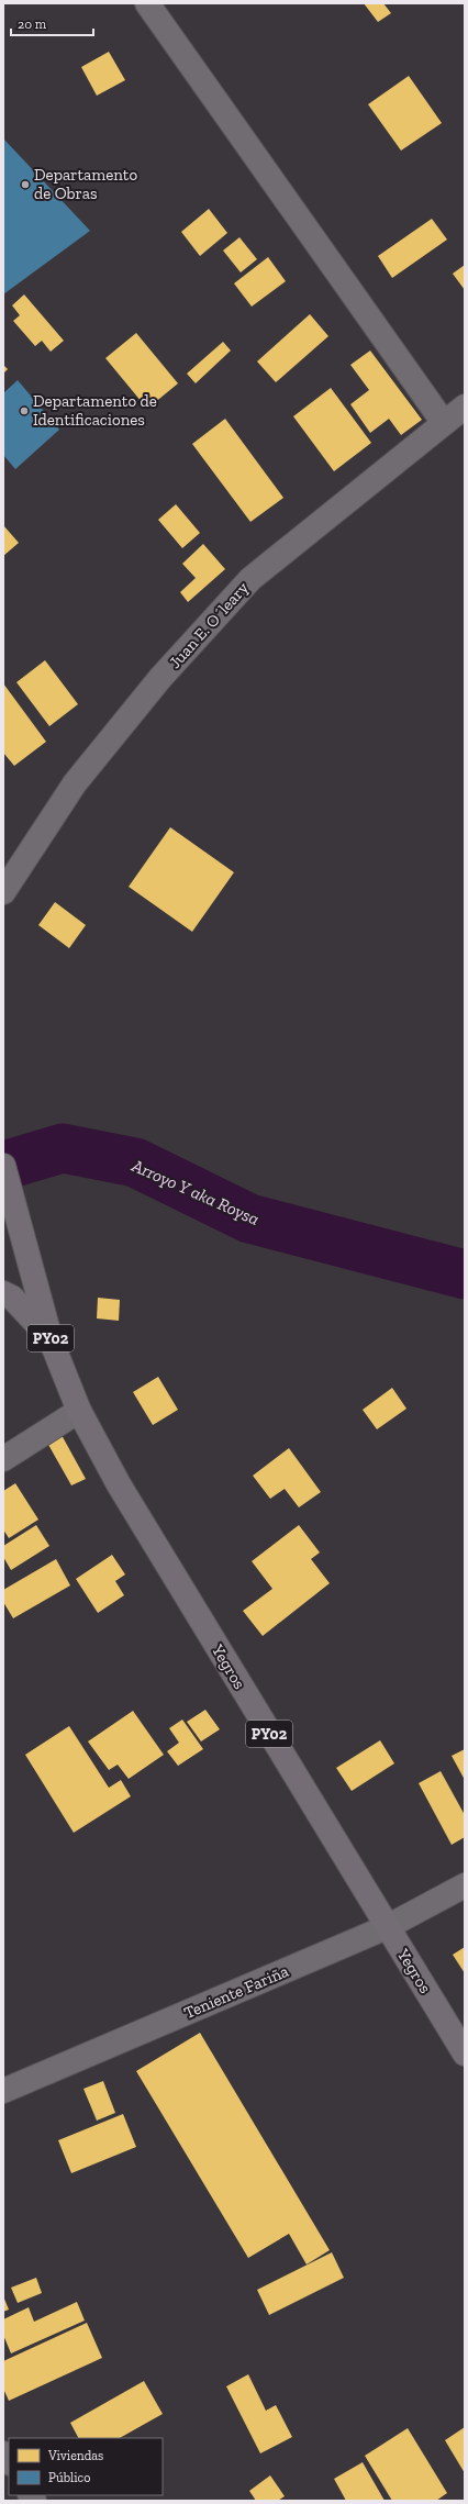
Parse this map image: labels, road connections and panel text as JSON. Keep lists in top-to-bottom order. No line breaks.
{"streets":{"main road":["PY02","Yegros"],"street":["Juan E. O´leary","Teniente Fariña"]},"crossings":[["Yegros","Teniente Fariña"]],"water":["Arroyo Y aka Roysa"],"places":["Departamento de Obras","Departamento de Identificaciones"],"legend":["Viviendas","Público"],"scale_bar":"20 m"}
